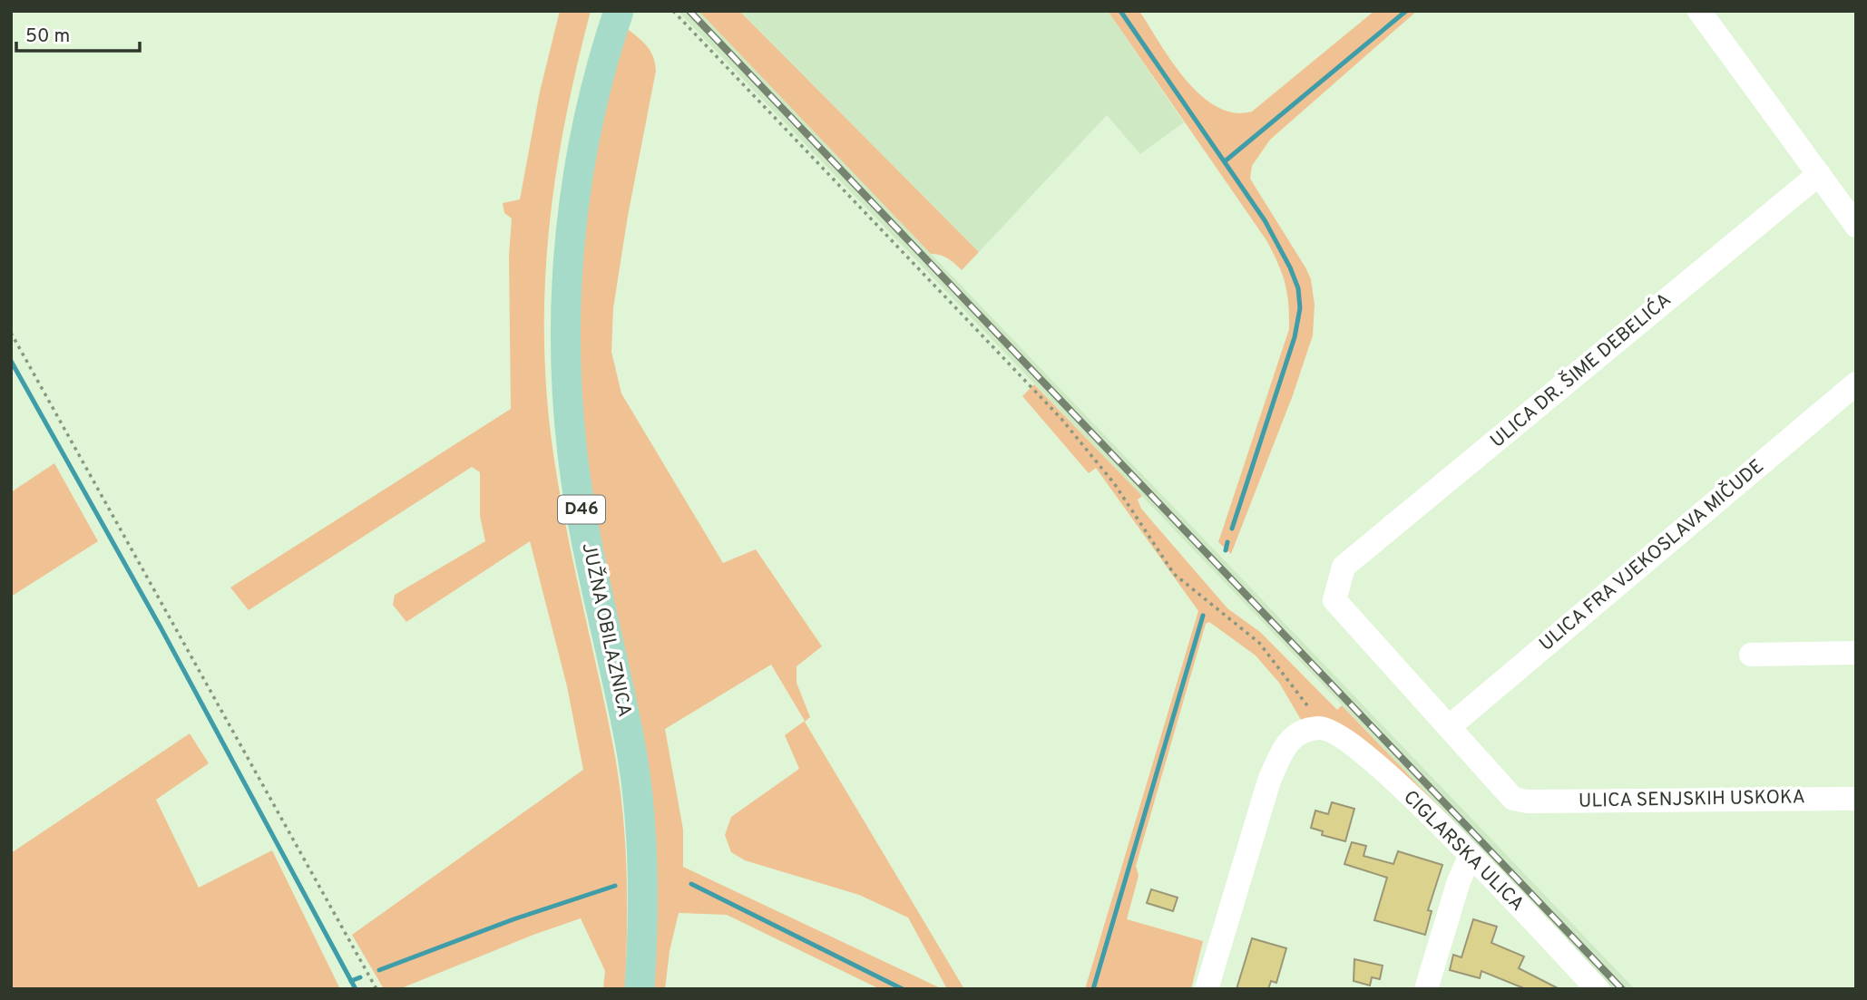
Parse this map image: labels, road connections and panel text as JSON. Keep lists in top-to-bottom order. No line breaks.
{"streets":{"main road":["D46","JUŽNA OBILAZNICA"],"street":["ULICA DR. ŠIME DEBELIĆA","ULICA FRA VJEKOSLAVA MIČUDE","ULICA SENJSKIH USKOKA","CIGLARSKA ULICA"]},"crossings":[["ULICA DR. ŠIME DEBELIĆA","ULICA FRA VJEKOSLAVA MIČUDE"],["ULICA DR. ŠIME DEBELIĆA","ULICA SENJSKIH USKOKA"],["ULICA FRA VJEKOSLAVA MIČUDE","ULICA SENJSKIH USKOKA"]],"scale_bar":"50 m"}
